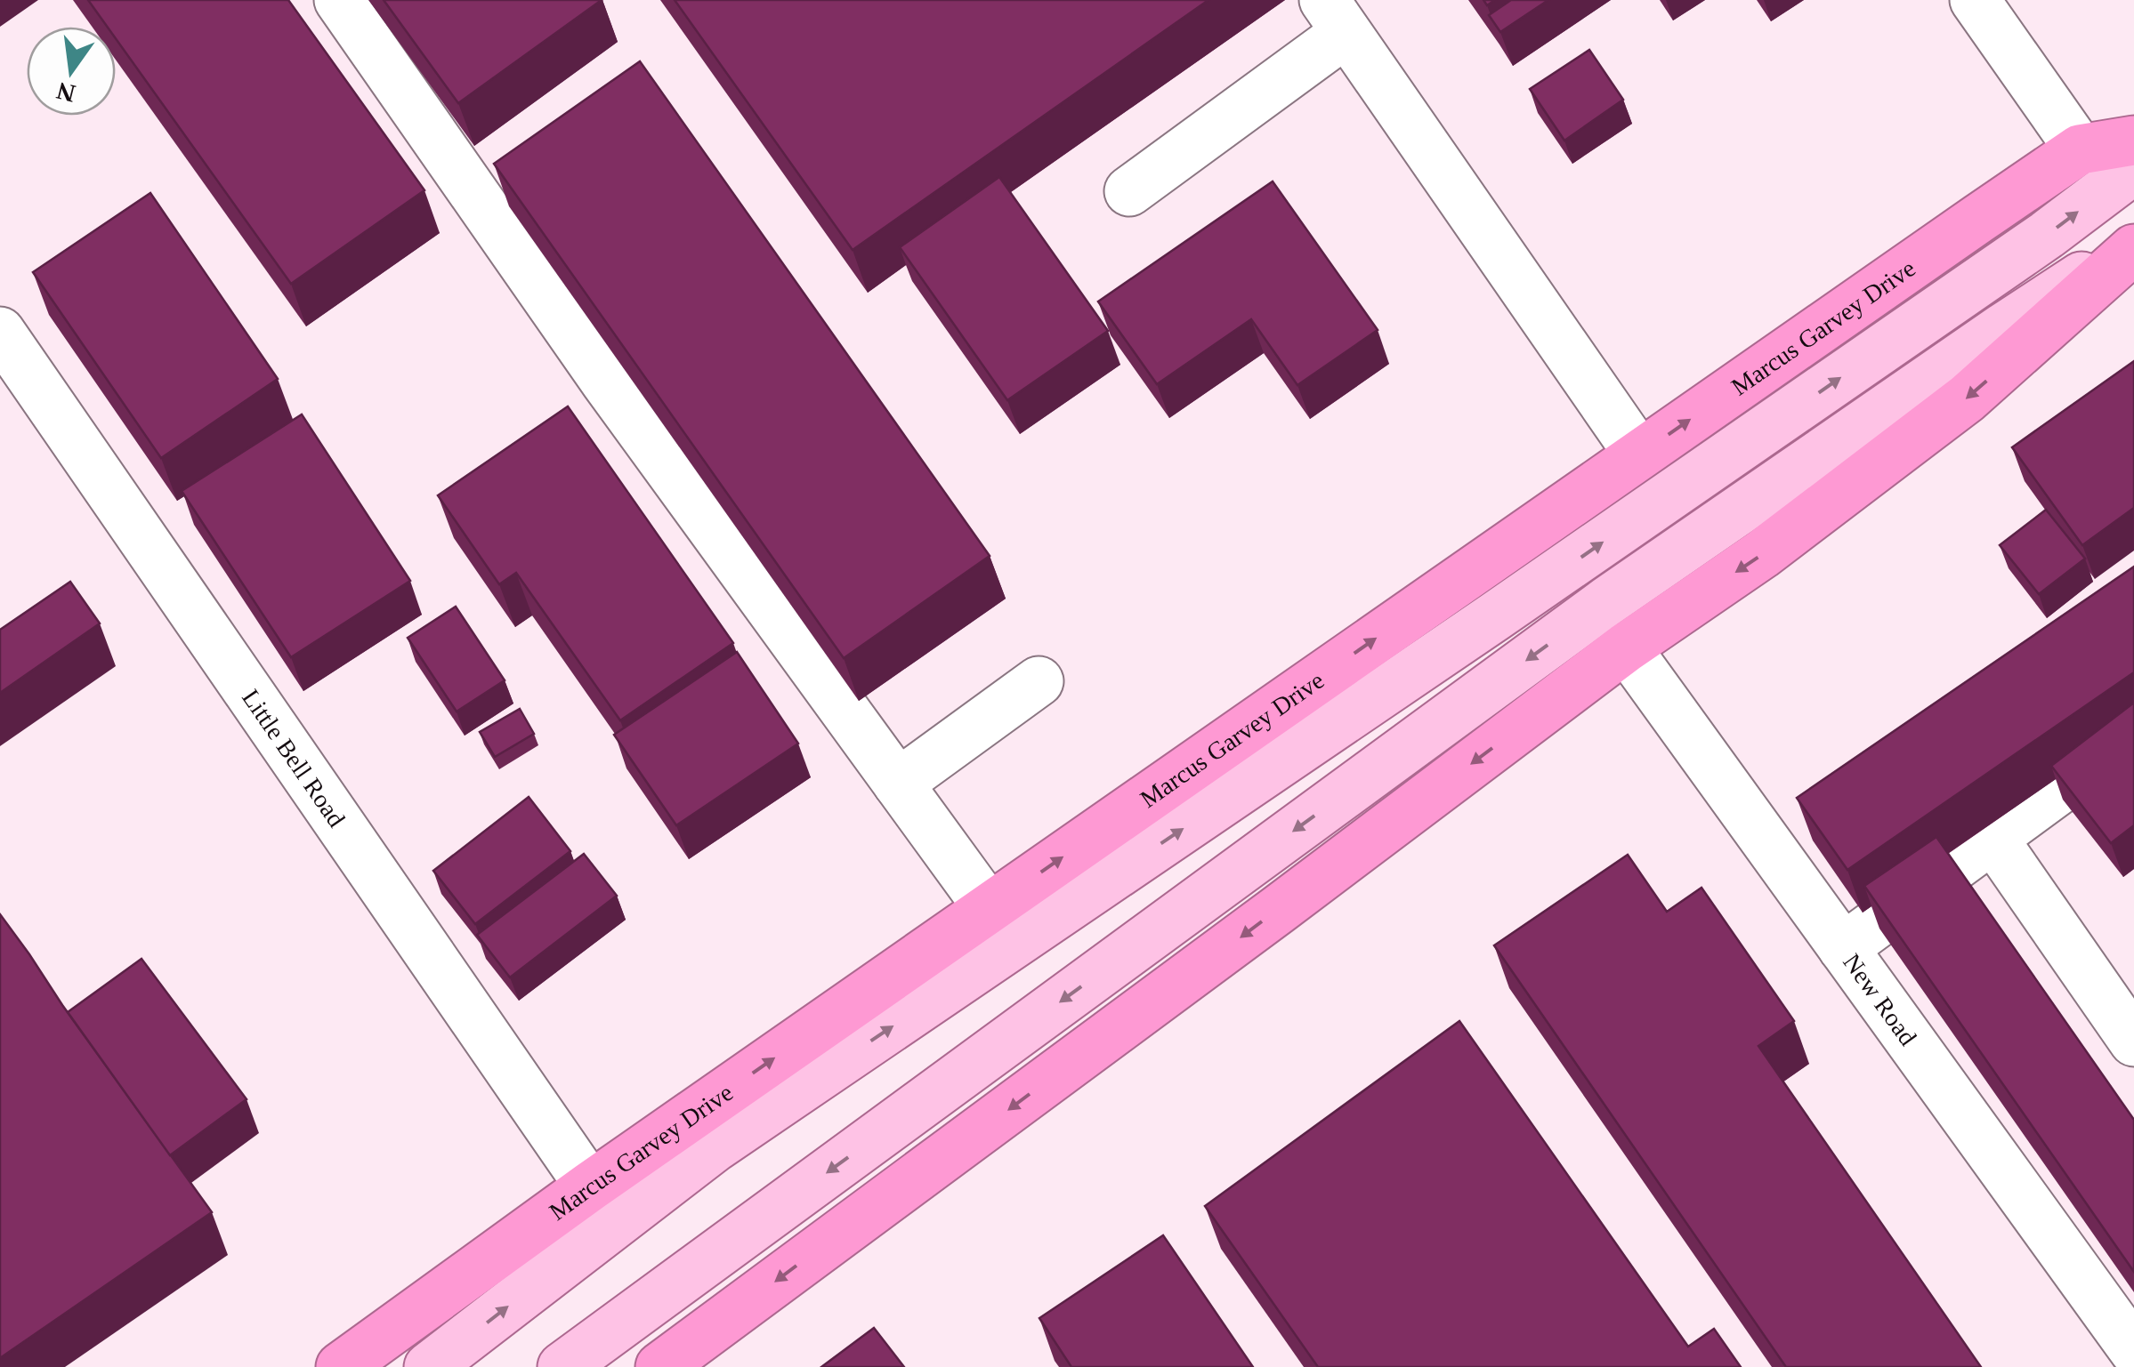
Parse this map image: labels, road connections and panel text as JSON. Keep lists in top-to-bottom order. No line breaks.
{"streets":{"highway":["Marcus Garvey Drive"],"street":["Little Bell Road","New Road"]},"crossings":[["Marcus Garvey Drive","Little Bell Road"]],"north":"bottom"}
